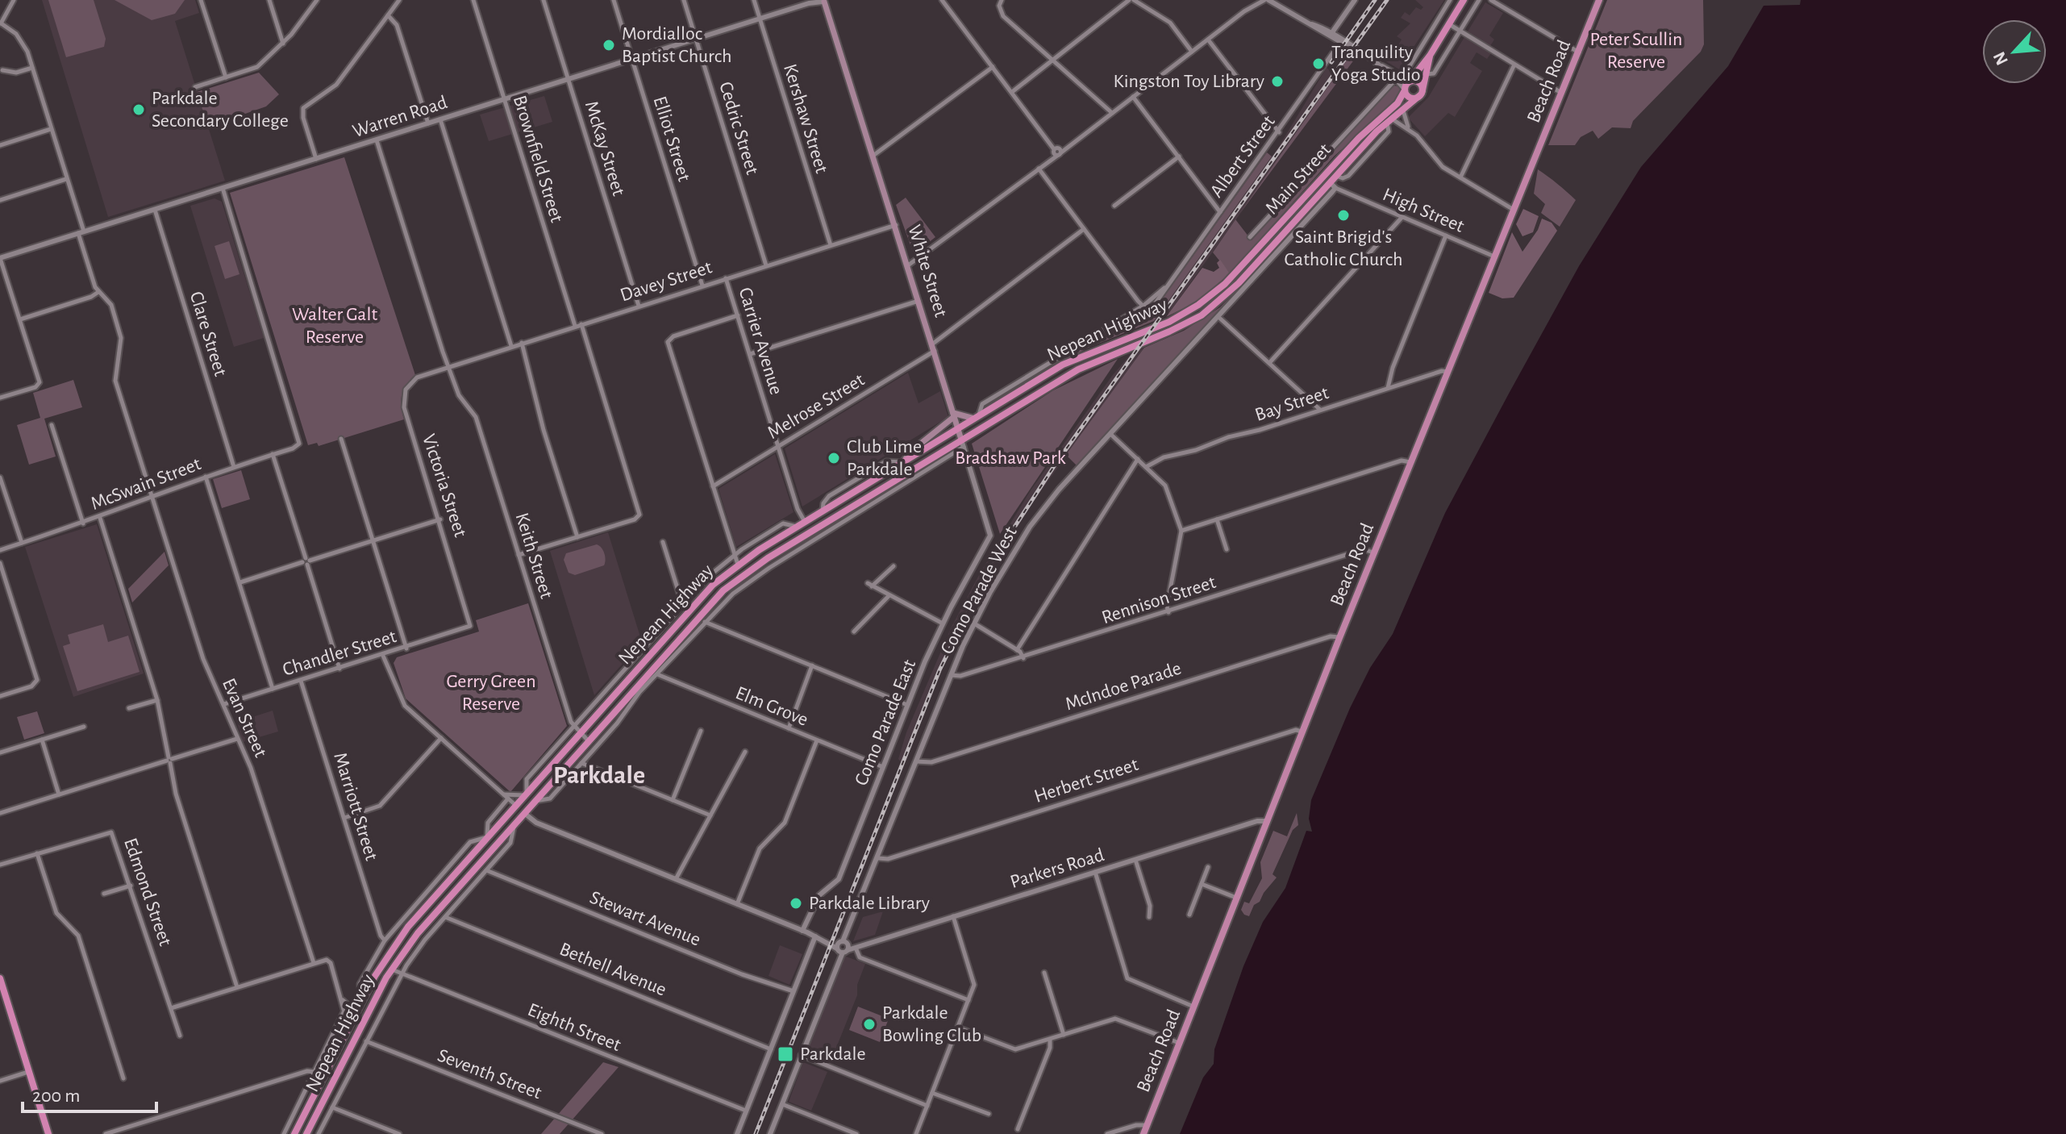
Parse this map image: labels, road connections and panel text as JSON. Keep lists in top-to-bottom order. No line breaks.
{"streets":{"highway":["Main Street","Nepean Highway"],"main road":["Beach Road","White Street"],"street":["Warren Road","Kershaw Street","Cedric Street","Elliot Street","McKay Street","Albert Street","Brownfield Street","High Street","Davey Street","Clare Street","Carrier Avenue","Bay Street","Melrose Street","McSwain Street","Victoria Street","Keith Street","Como Parade West","Rennison Street","Chandler Street","McIndoe Parade","Elm Grove","Evan Street","Como Parade East","Herbert Street","Marriott Street","Parkers Road","Edmond Street","Stewart Avenue","Bethell Avenue","Eighth Street","Seventh Street"]},"crossings":[["Beach Road","High Street"],["Beach Road","Bay Street"],["Beach Road","Rennison Street"],["Beach Road","McIndoe Parade"],["Beach Road","Herbert Street"],["Beach Road","Parkers Road"],["Warren Road","Kershaw Street"],["Warren Road","Cedric Street"],["Warren Road","Elliot Street"],["Warren Road","McKay Street"],["Warren Road","Brownfield Street"],["Warren Road","White Street"],["Warren Road","Clare Street"],["Warren Road","McSwain Street"],["Warren Road","Keith Street"],["Warren Road","Evan Street"],["Kershaw Street","Davey Street"],["Cedric Street","Davey Street"],["Elliot Street","Davey Street"],["McKay Street","Davey Street"],["Albert Street","Nepean Highway"],["Brownfield Street","Davey Street"],["Main Street","High Street"],["Main Street","Nepean Highway"],["Main Street","Como Parade West"],["White Street","Davey Street"],["White Street","Nepean Highway"],["White Street","Melrose Street"],["White Street","Como Parade East"],["Davey Street","Carrier Avenue"],["Davey Street","Victoria Street"],["Davey Street","Keith Street"],["Nepean Highway","Carrier Avenue"],["Nepean Highway","Keith Street"],["Nepean Highway","Elm Grove"],["Nepean Highway","Eighth Street"],["Clare Street","McSwain Street"],["Carrier Avenue","Melrose Street"],["McSwain Street","Evan Street"],["Victoria Street","Keith Street"],["Victoria Street","Chandler Street"],["Como Parade West","Rennison Street"],["Como Parade West","McIndoe Parade"],["Como Parade West","Herbert Street"],["Chandler Street","Evan Street"],["Chandler Street","Marriott Street"],["Elm Grove","Como Parade East"]],"districts":["Parkdale"],"parks":["Peter Scullin Reserve","Walter Galt Reserve","Bradshaw Park","Gerry Green Reserve"],"places":{"other":["Mordialloc Baptist Church","Tranquility Yoga Studio","Kingston Toy Library","Parkdale Secondary College","Saint Brigid's Catholic Church","Club Lime Parkdale","Parkdale Library","Parkdale Bowling Club"],"transit":["Parkdale"]},"scale_bar":"200 m","north":"bottom left"}
